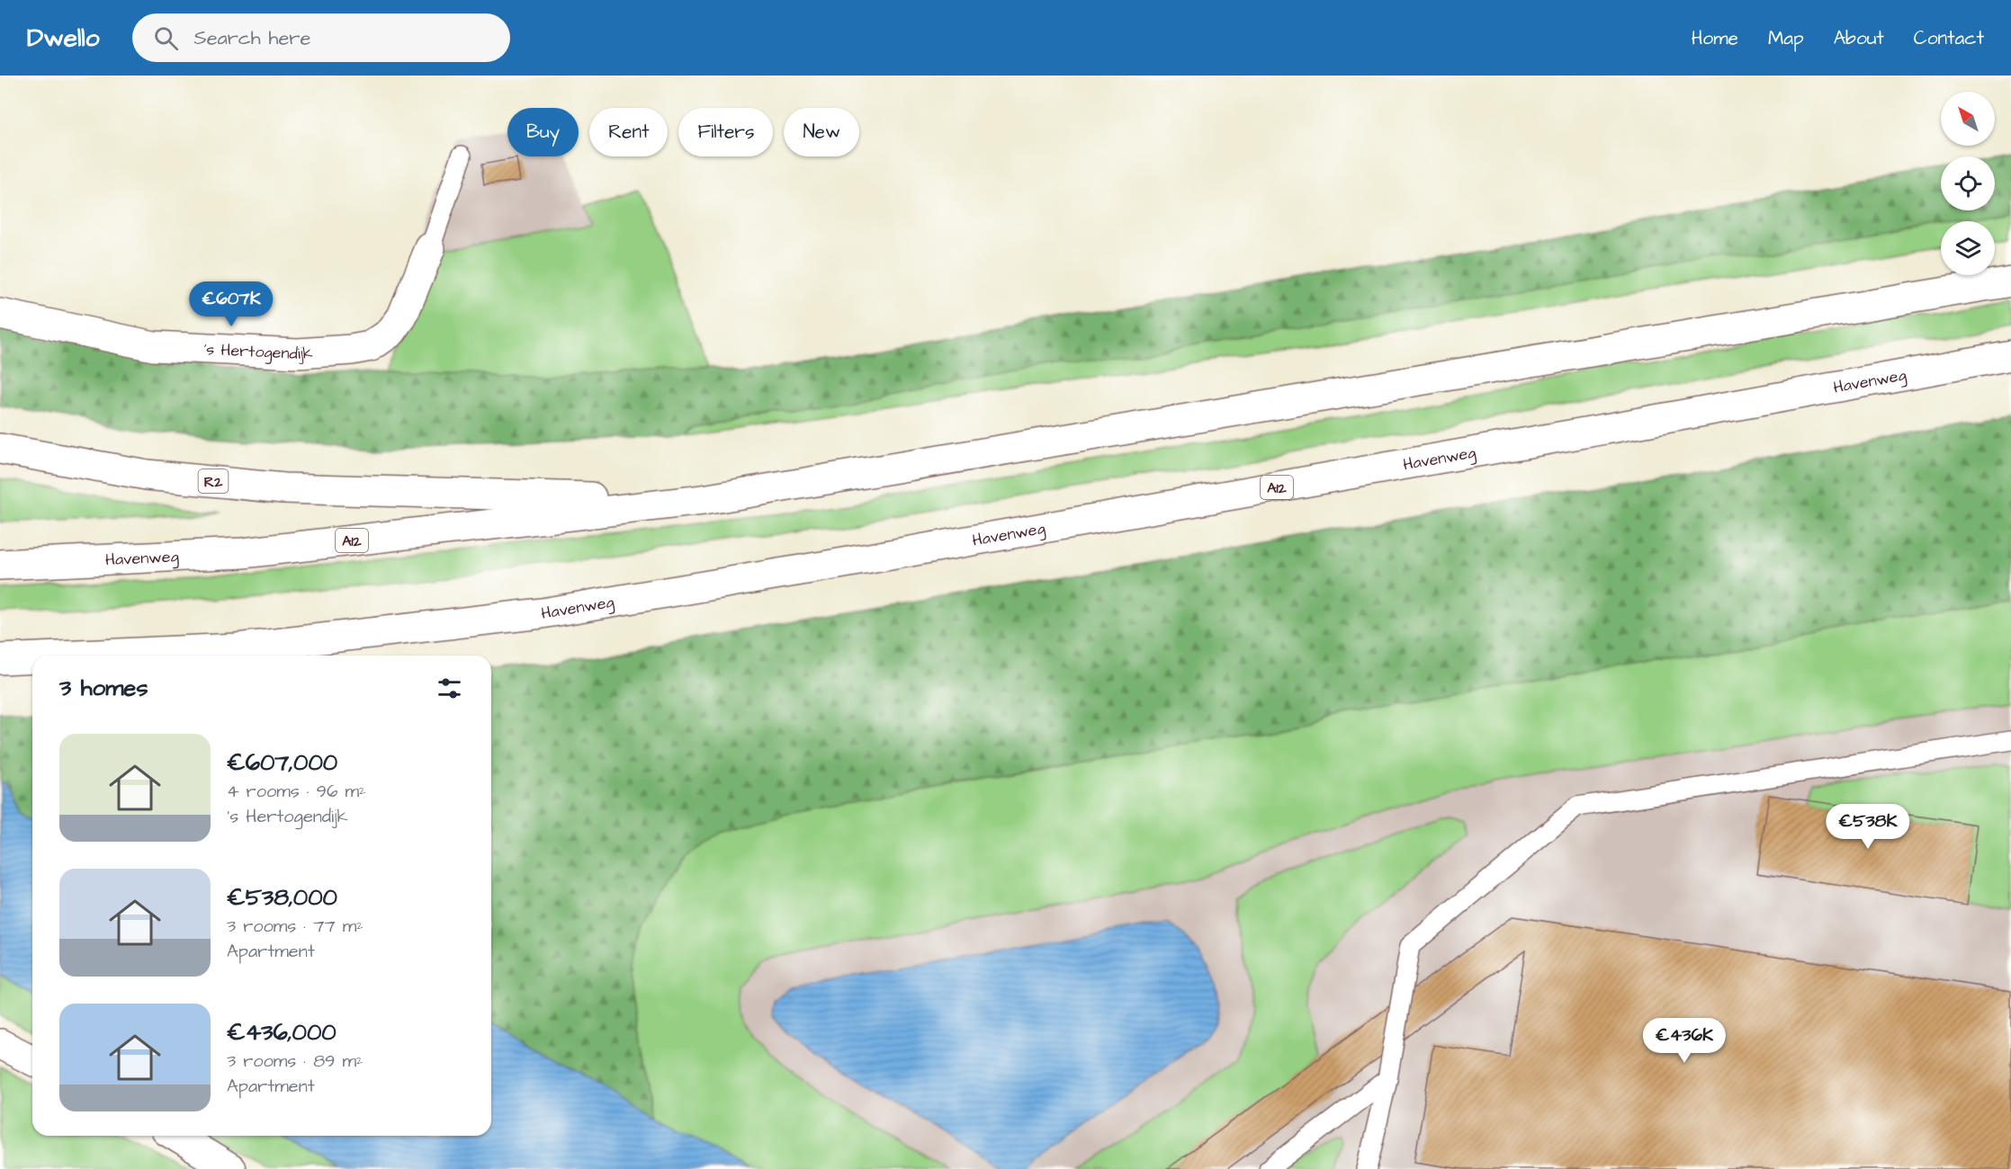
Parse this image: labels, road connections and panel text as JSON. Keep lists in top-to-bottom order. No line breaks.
{"streets":{"main road":["'s Hertogendijk","Havenweg","R2","A12"]},"crossings":[["Havenweg","R2"]],"north":"top left","page":{"header":"Dwello","search":"Search here","nav":["Home","Map","About","Contact"],"chip":["Buy","Rent","Filters","New"],"price":["€607K","€538K","€436K"],"heading":"3 homes","list":[{"name":"€607,000","note":"4 rooms · 96 m² · 's Hertogendijk"},{"name":"€538,000","note":"3 rooms · 77 m² · Apartment"},{"name":"€436,000","note":"3 rooms · 89 m² · Apartment"}]}}
